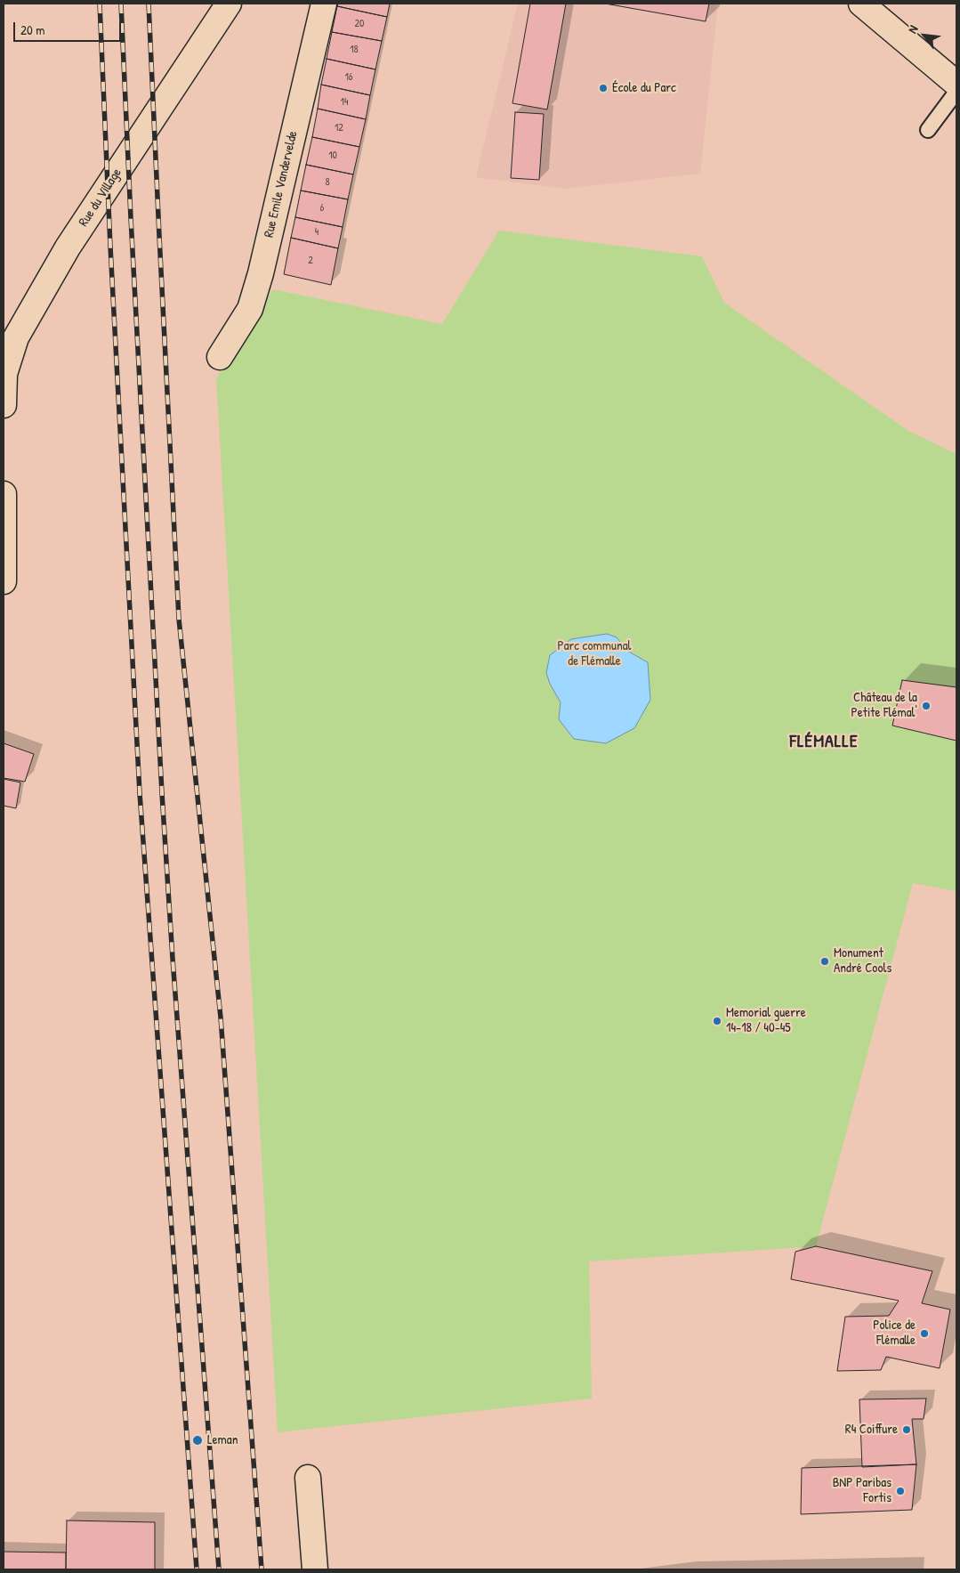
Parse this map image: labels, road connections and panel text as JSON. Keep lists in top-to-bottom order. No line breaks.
{"streets":{"street":["Rue Emile Vandervelde","Rue du Village"]},"districts":["FLÉMALLE"],"parks":["Parc communal de Flémalle"],"places":["École du Parc","Château de la Petite Flémal'","Monument André Cools","Memorial guerre 14-18 / 40-45","Police de Flémalle","R4 Coiffure","Leman","BNP Paribas Fortis"],"house_numbers":["20","18","16","14","12","10","8","6","4","2"],"scale_bar":"20 m","north":"top left"}
